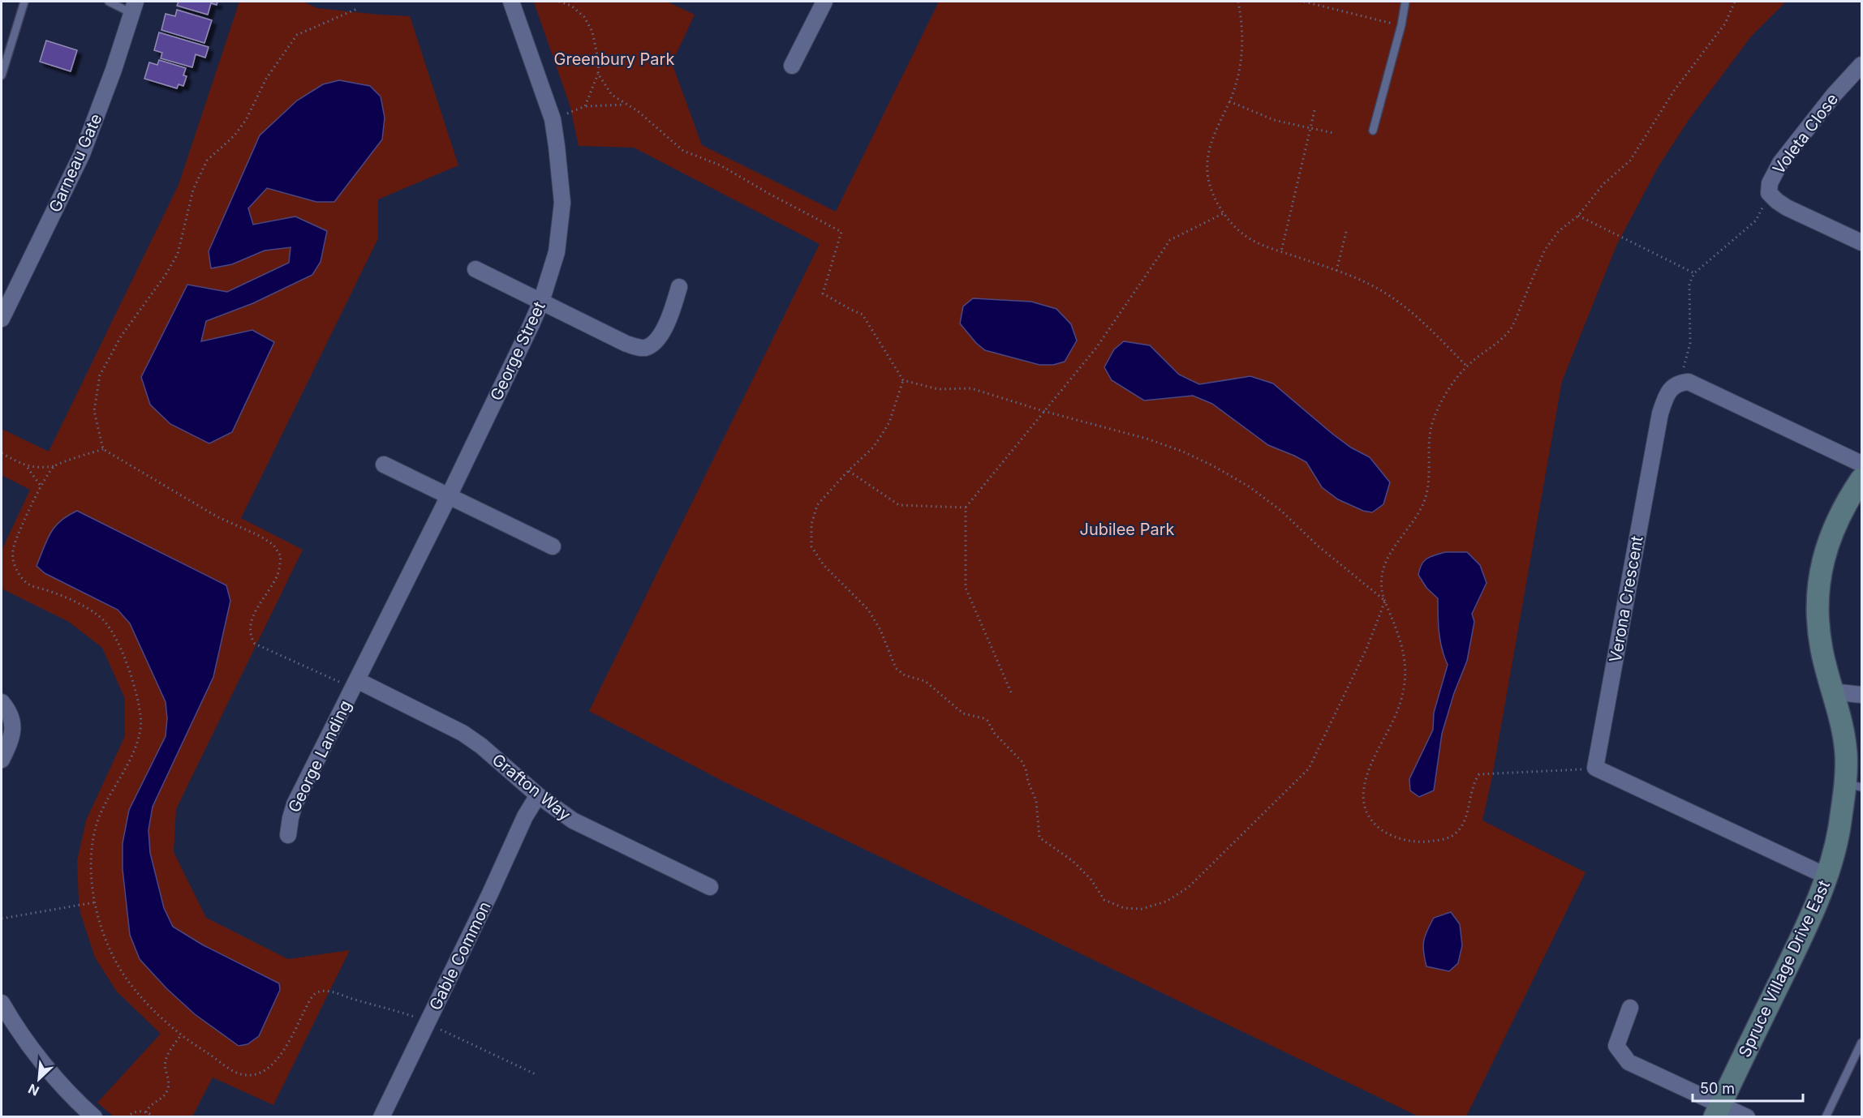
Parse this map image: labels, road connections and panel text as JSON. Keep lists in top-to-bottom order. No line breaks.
{"streets":{"street":["Voleta Close","Garneau Gate","George Street","Verona Crescent","George Landing","Grafton Way","Gable Common","Spruce Village Drive East"]},"crossings":[["George Street","George Landing"],["George Street","Grafton Way"],["George Landing","Grafton Way"],["Grafton Way","Gable Common"]],"parks":["Greenbury Park","Jubilee Park"],"scale_bar":"50 m","north":"bottom left"}
